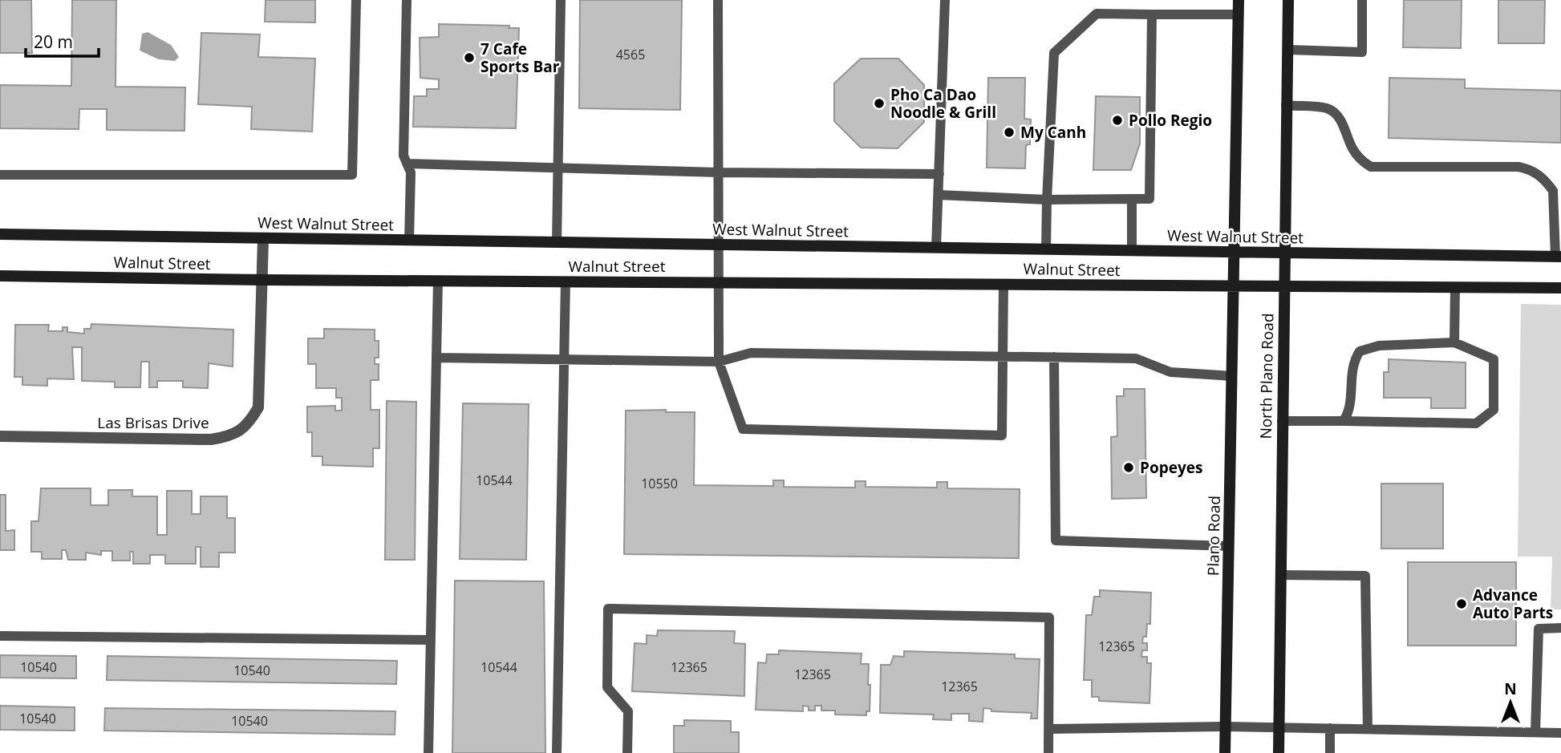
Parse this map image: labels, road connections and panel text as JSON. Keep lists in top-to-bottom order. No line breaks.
{"streets":{"main road":["West Walnut Street","Walnut Street","North Plano Road","Plano Road"],"street":["Las Brisas Drive"]},"crossings":[["West Walnut Street","North Plano Road"],["West Walnut Street","Las Brisas Drive"],["Walnut Street","Las Brisas Drive"],["Walnut Street","Plano Road"]],"places":["7 Cafe Sports Bar","Pho Ca Dao Noodle & Grill","Pollo Regio","My Canh","Popeyes","Advance Auto Parts"],"house_numbers":["4565","10544","10550","12365","10540","10544","12365","10540","12365","12365","10540","10540"],"scale_bar":"20 m","north":"top"}
